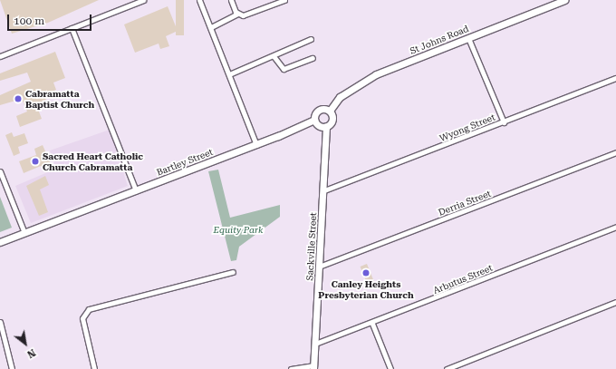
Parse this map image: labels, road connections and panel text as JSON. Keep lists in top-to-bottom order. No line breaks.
{"streets":{"main road":["St Johns Road","Bartley Street","Sackville Street"],"street":["Wyong Street","Derria Street","Arbutus Street"]},"crossings":[["St Johns Road","Bartley Street"],["St Johns Road","Sackville Street"],["Wyong Street","Sackville Street"],["Bartley Street","Sackville Street"],["Derria Street","Sackville Street"],["Sackville Street","Arbutus Street"]],"parks":["Equity Park"],"places":["Cabramatta Baptist Church","Sacred Heart Catholic Church Cabramatta","Canley Heights Presbyterian Church"],"scale_bar":"100 m","north":"bottom right"}
